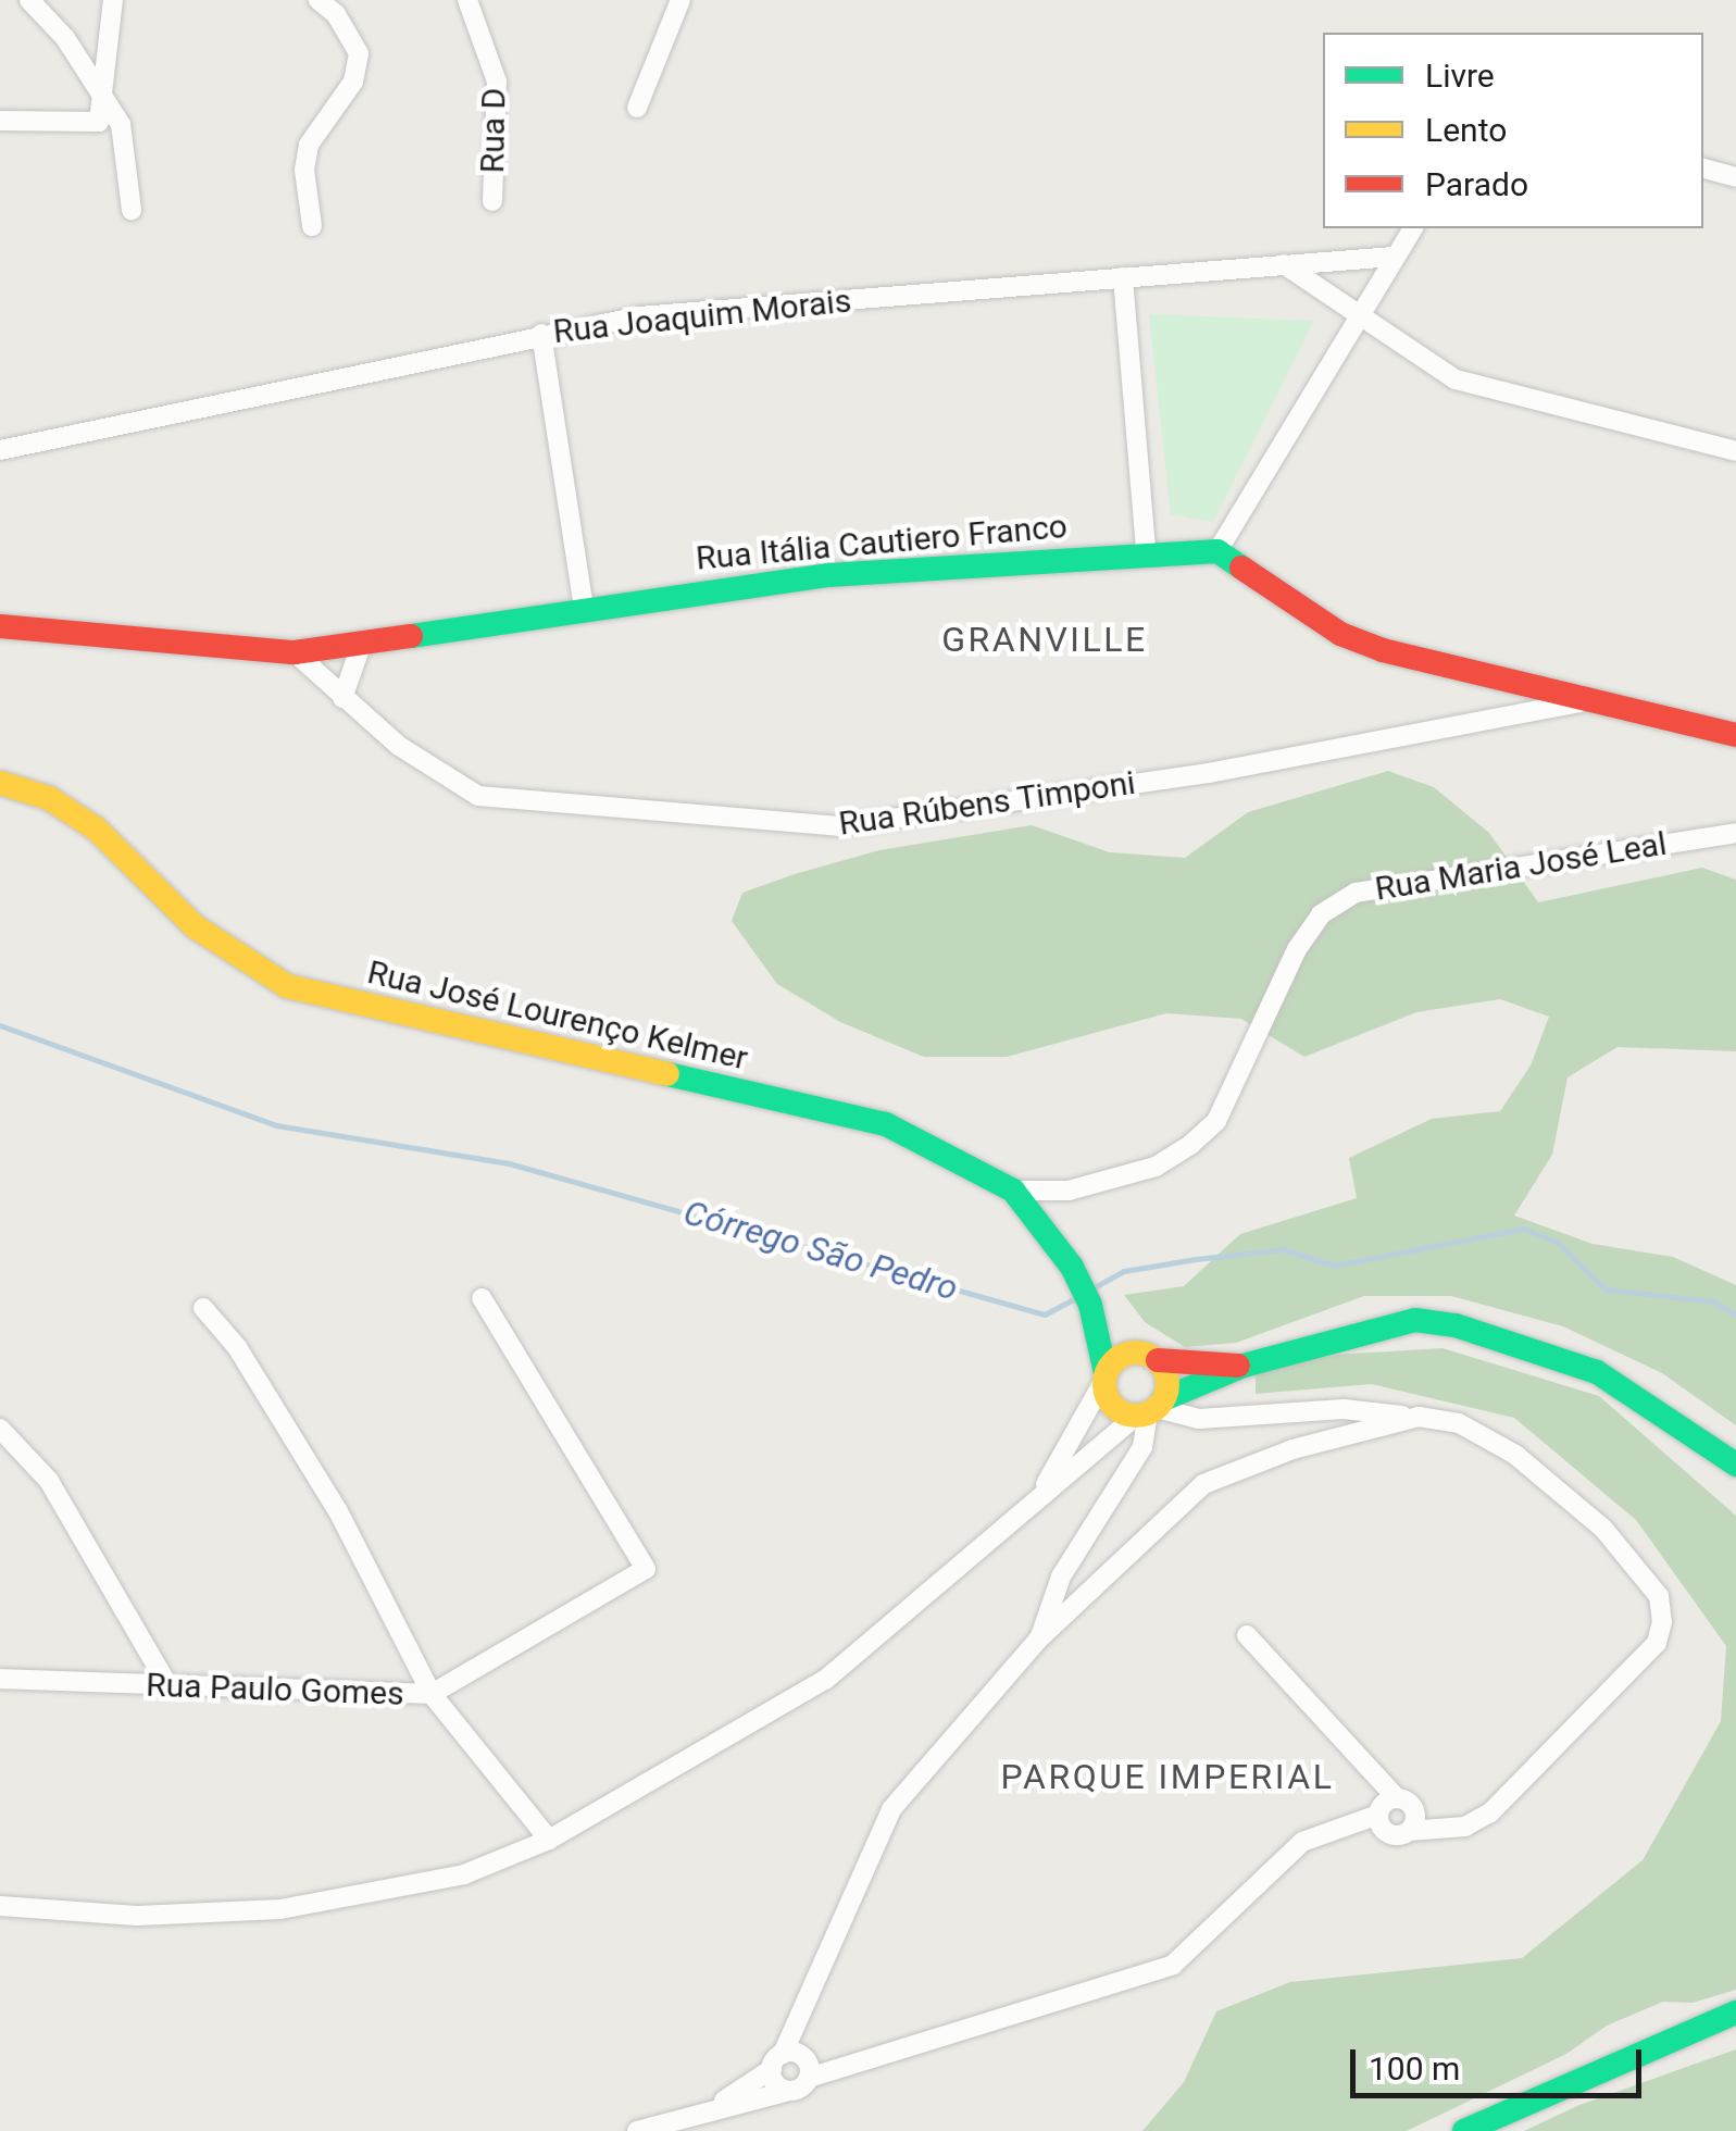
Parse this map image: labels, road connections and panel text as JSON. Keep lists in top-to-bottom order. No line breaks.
{"streets":{"main road":["Rua Itália Cautiero Franco","Rua José Lourenço Kelmer"],"street":["Rua D","Rua Joaquim Morais","Rua Rúbens Timponi","Rua Maria José Leal","Rua Paulo Gomes"]},"crossings":[["Rua Itália Cautiero Franco","Rua Rúbens Timponi"],["Rua Maria José Leal","Rua José Lourenço Kelmer"]],"districts":["GRANVILLE","PARQUE IMPERIAL"],"water":["Córrego São Pedro"],"legend":["Livre","Lento","Parado"],"scale_bar":"100 m"}
